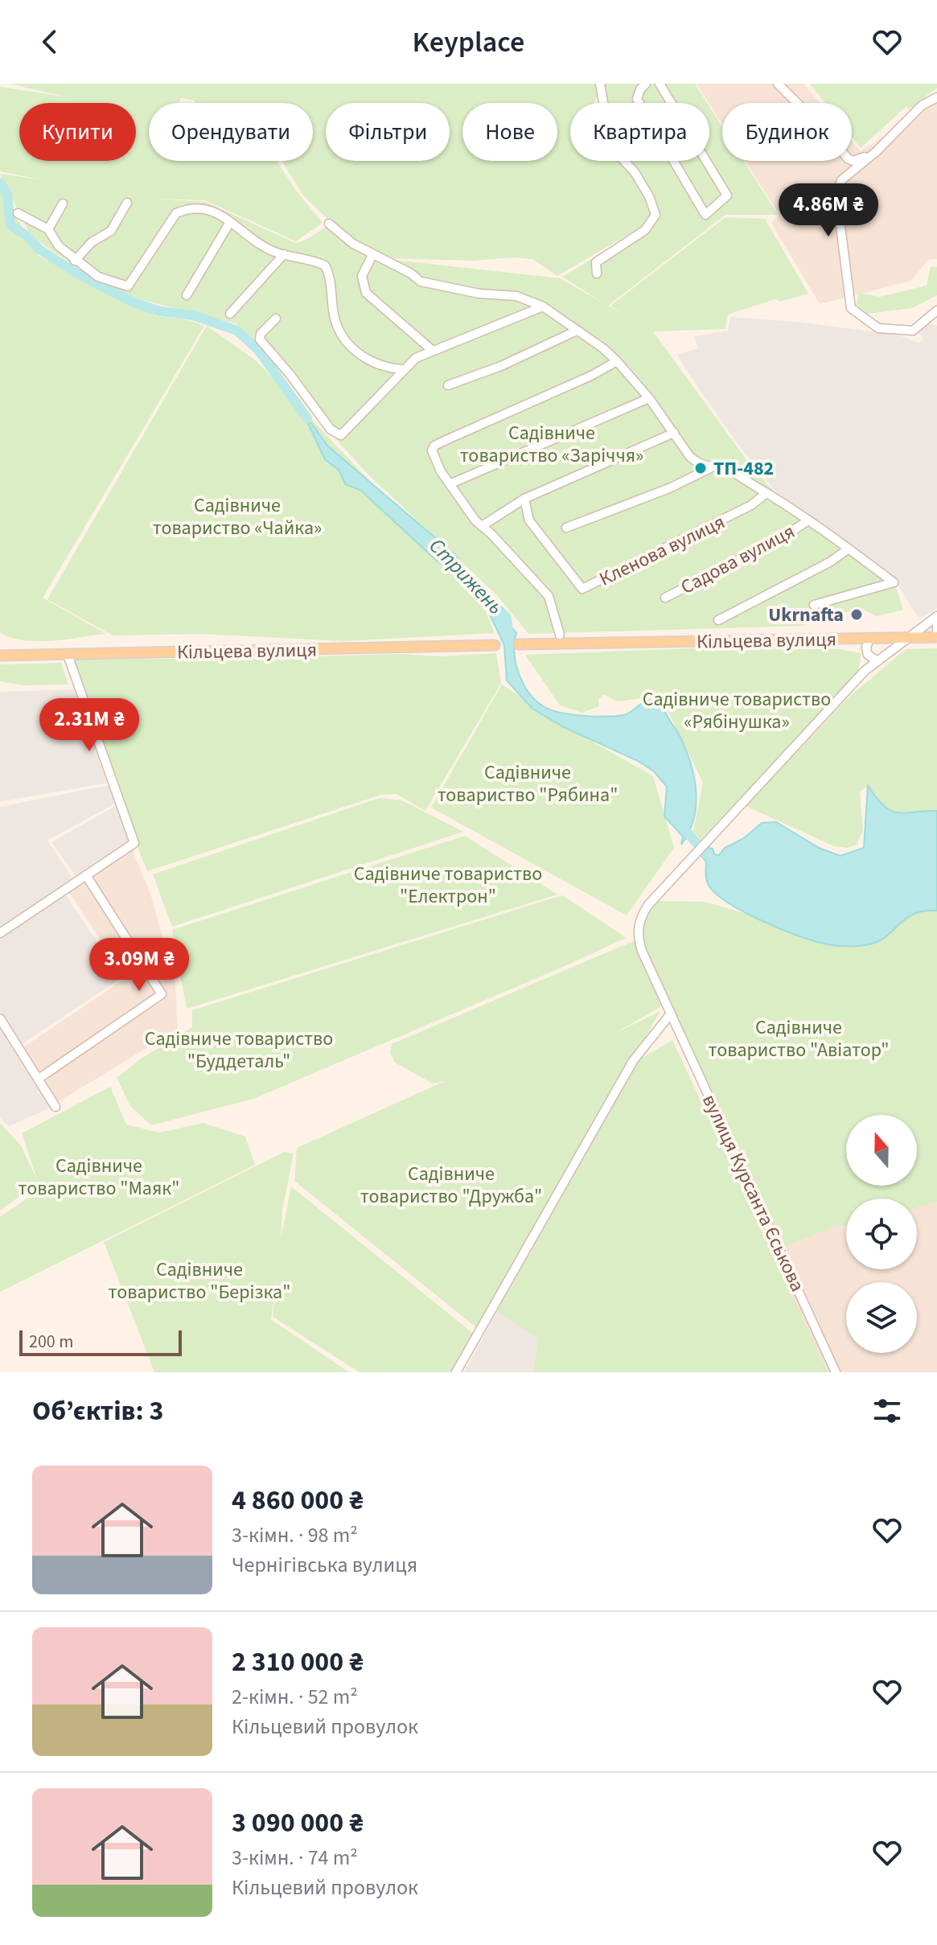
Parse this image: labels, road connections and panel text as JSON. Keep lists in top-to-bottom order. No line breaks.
{"streets":{"main road":["Кільцева вулиця"],"street":["Кленова вулиця","Садова вулиця","вулиця Курсанта Єськова"]},"crossings":[["Кільцева вулиця","вулиця Курсанта Єськова"]],"water":["Стрижень"],"parks":["Садівниче товариство «Заріччя»","Садівниче товариство «Чайка»","Садівниче товариство «Рябінушка»","Садівниче товариство \"Рябина\"","Садівниче товариство \"Електрон\"","Садівниче товариство \"Авіатор\"","Садівниче товариство \"Буддеталь\"","Садівниче товариство \"Маяк\"","Садівниче товариство \"Дружба\"","Садівниче товариство \"Берізка\""],"places":["ТП-482","Ukrnafta"],"scale_bar":"200 m","north":"top","page":{"header":"Keyplace","chip":["Купити","Орендувати","Фільтри","Нове","Квартира","Будинок"],"price":["4.86M ₴","2.31M ₴","3.09M ₴"],"scale":"200 m","heading":"Об’єктів: 3","list":[{"name":"4 860 000 ₴","note":"3-кімн. · 98 m² · Чернігівська вулиця"},{"name":"2 310 000 ₴","note":"2-кімн. · 52 m² · Кільцевий провулок"},{"name":"3 090 000 ₴","note":"3-кімн. · 74 m² · Кільцевий провулок"}]}}
